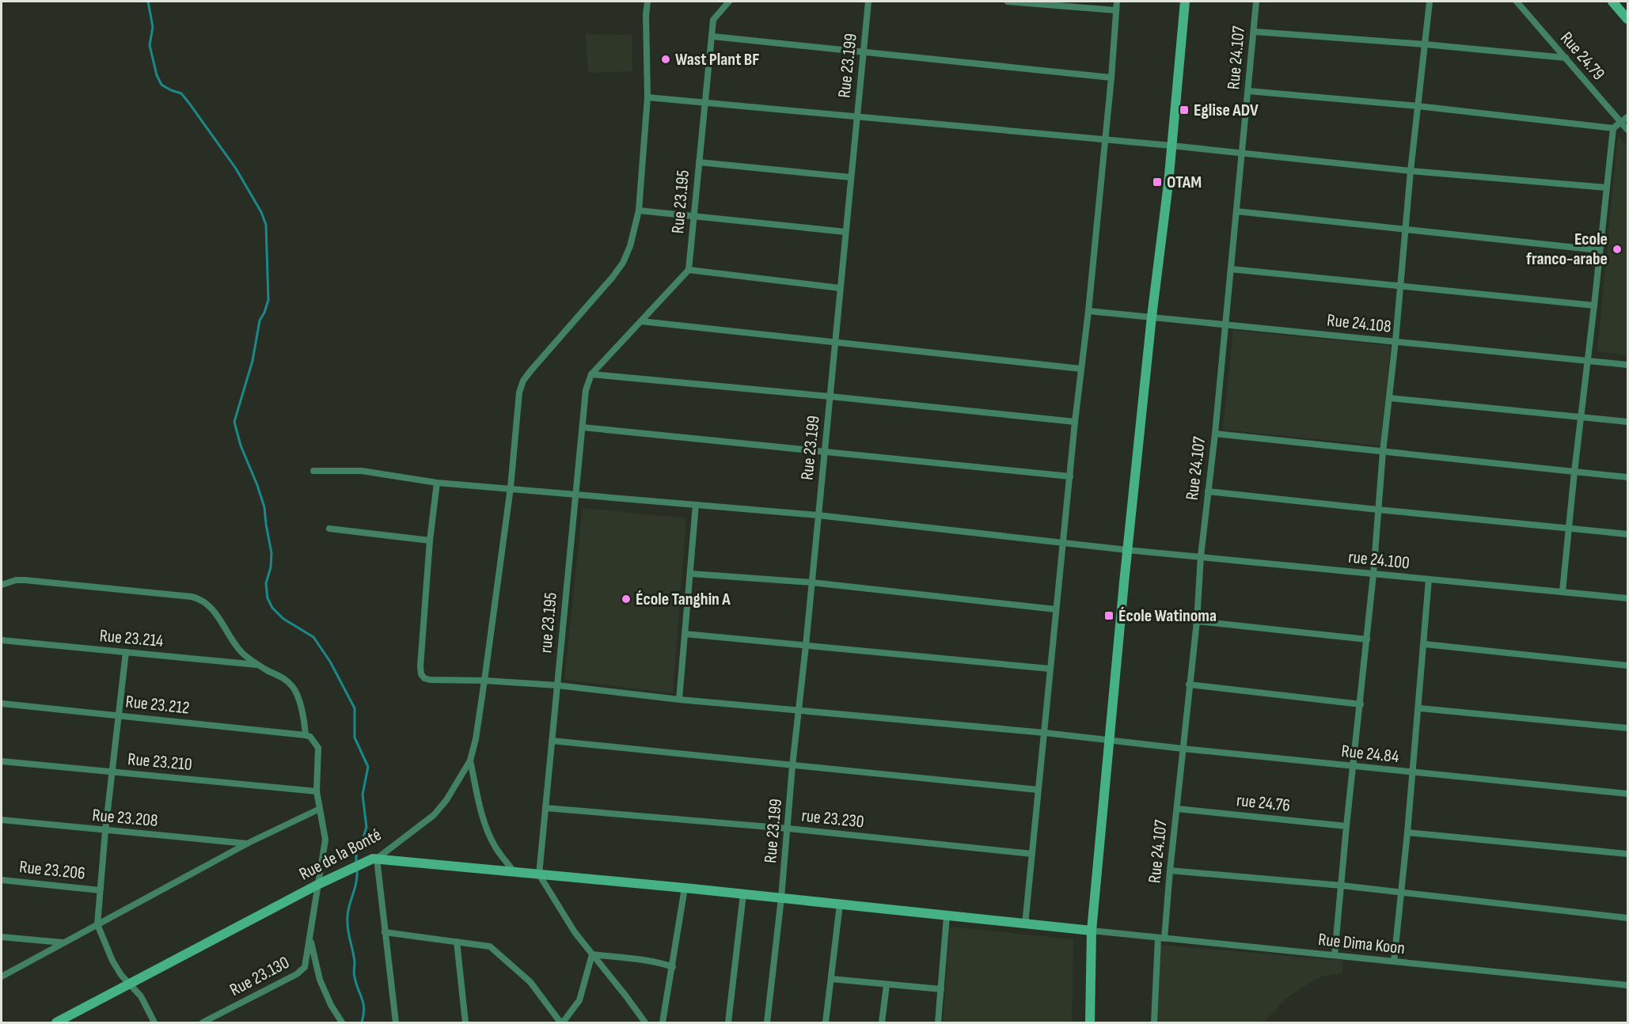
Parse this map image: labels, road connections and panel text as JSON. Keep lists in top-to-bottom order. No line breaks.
{"streets":{"street":["Rue 24.79","Rue 24.107","Rue 23.199","Rue 23.195","Rue 24.108","rue 24.100","rue 23.195","Rue 23.214","Rue 23.212","Rue 24.84","Rue 23.210","rue 24.76","Rue 23.208","rue 23.230","Rue de la Bonté","Rue 23.206","Rue Dima Koon","Rue 23.130"]},"crossings":[["Rue 24.107","Rue 24.108"],["Rue 24.107","rue 24.100"],["Rue 24.107","Rue 24.84"],["Rue 24.107","rue 24.76"],["Rue 24.107","Rue Dima Koon"],["Rue 23.199","rue 24.100"],["Rue 23.199","Rue 24.84"],["Rue 23.199","rue 23.230"],["rue 24.100","rue 23.195"],["rue 24.100","Rue de la Bonté"],["rue 23.195","Rue 24.84"],["rue 23.195","rue 23.230"],["Rue 23.214","Rue 23.130"],["Rue 23.212","Rue 23.130"],["Rue 24.84","Rue de la Bonté"],["Rue 23.210","Rue 23.130"],["Rue de la Bonté","Rue 23.130"]],"places":{"other":["Wast Plant BF","Ecole franco-arabe","École Tanghin A"],"transit":["Eglise ADV","OTAM","École Watinoma"]}}
